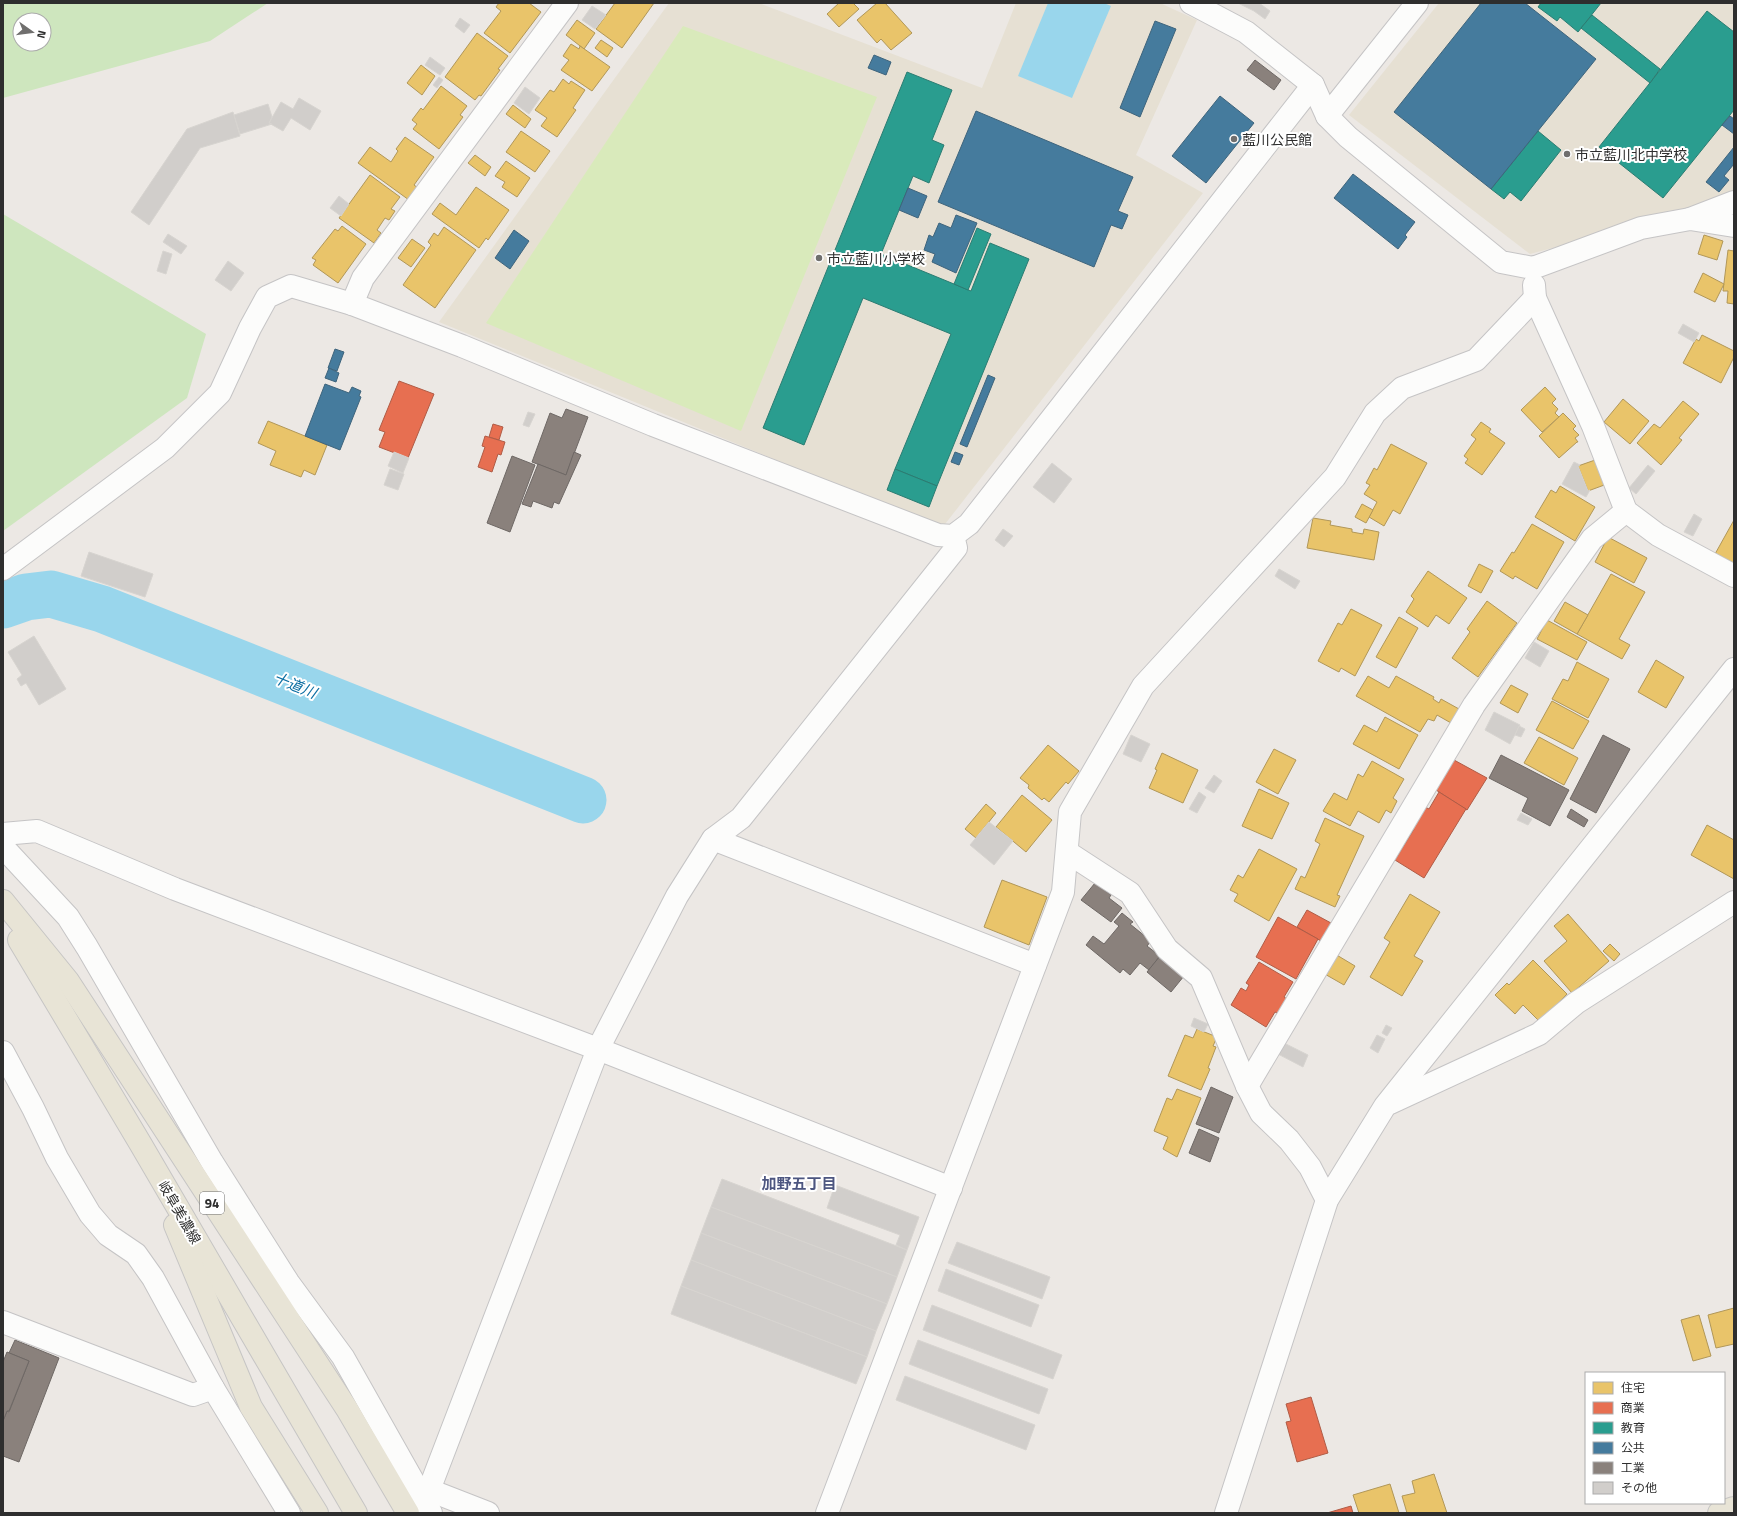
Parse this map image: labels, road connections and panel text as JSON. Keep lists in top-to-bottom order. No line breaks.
{"streets":{"main road":["94","岐阜美濃線"]},"crossings":[["94","岐阜美濃線"]],"districts":["加野五丁目"],"water":["十道川"],"places":["藍川公民館","市立藍川北中学校","市立藍川小学校"],"legend":["住宅","商業","教育","公共","工業","その他"],"north":"right"}
